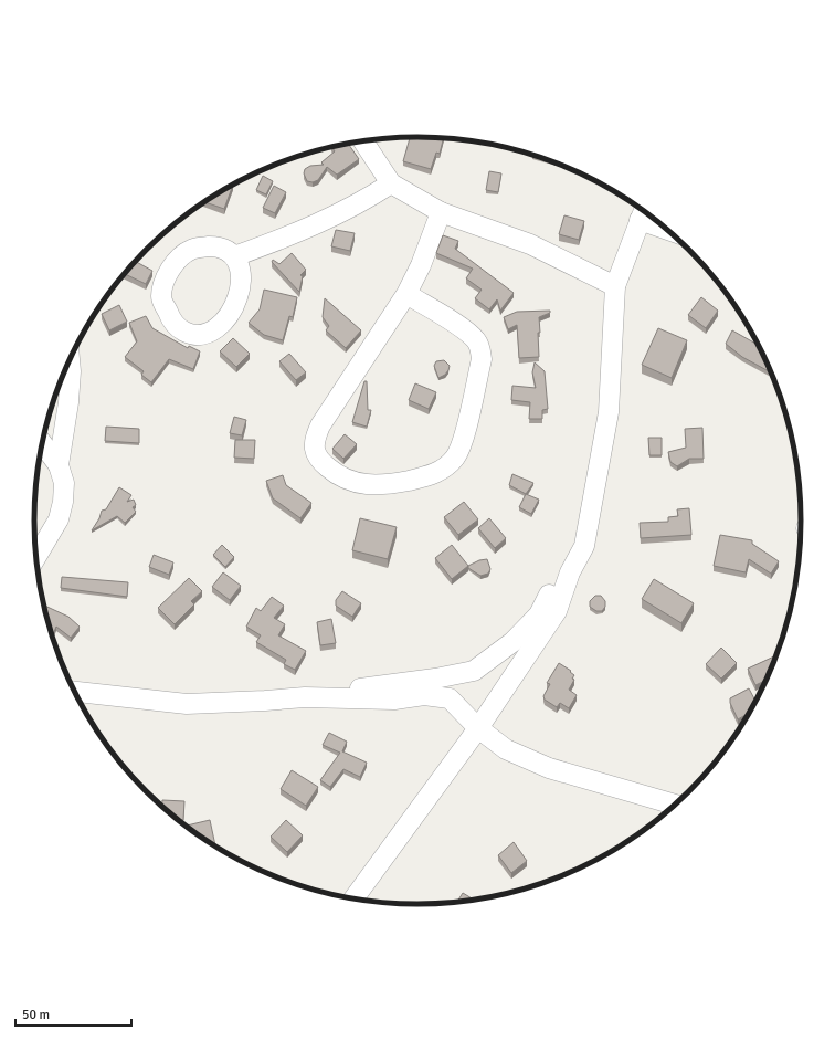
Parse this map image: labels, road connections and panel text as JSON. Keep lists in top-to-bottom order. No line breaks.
{"scale_bar":"50 m"}
